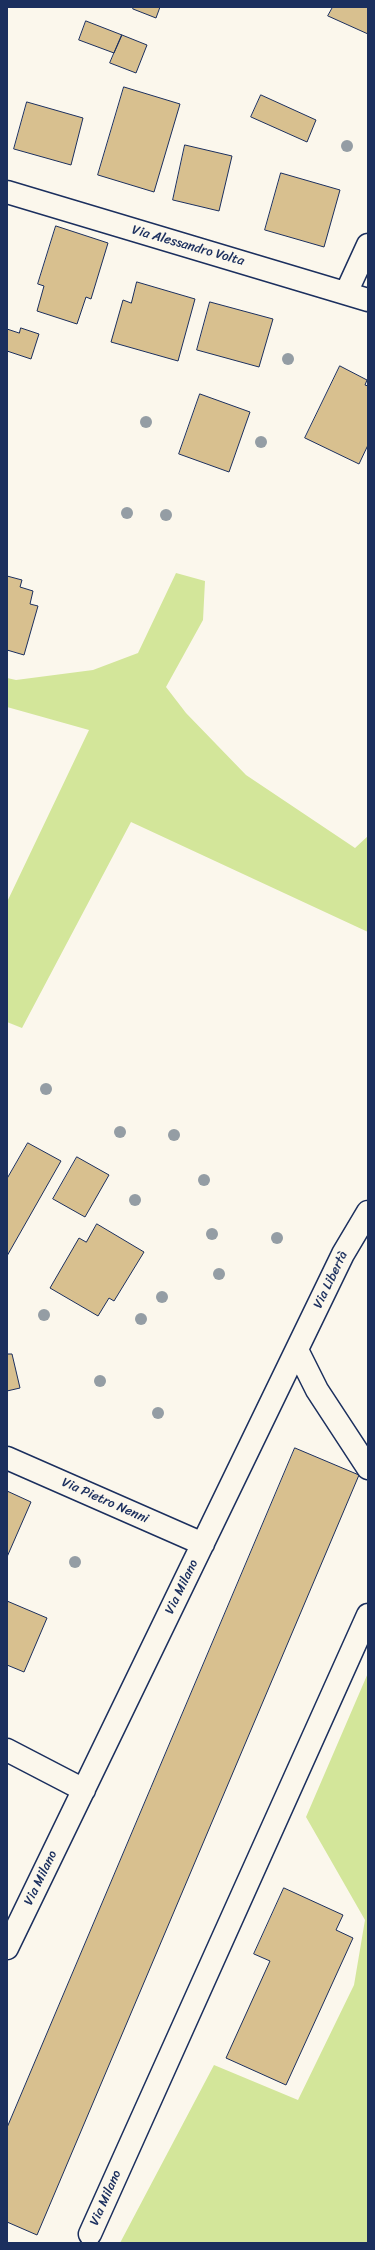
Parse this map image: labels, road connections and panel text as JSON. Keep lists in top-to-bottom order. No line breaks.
{"streets":{"street":["Via Alessandro Volta","Via Libertà","Via Pietro Nenni","Via Milano"]},"crossings":[["Via Libertà","Via Milano"],["Via Pietro Nenni","Via Milano"]]}
